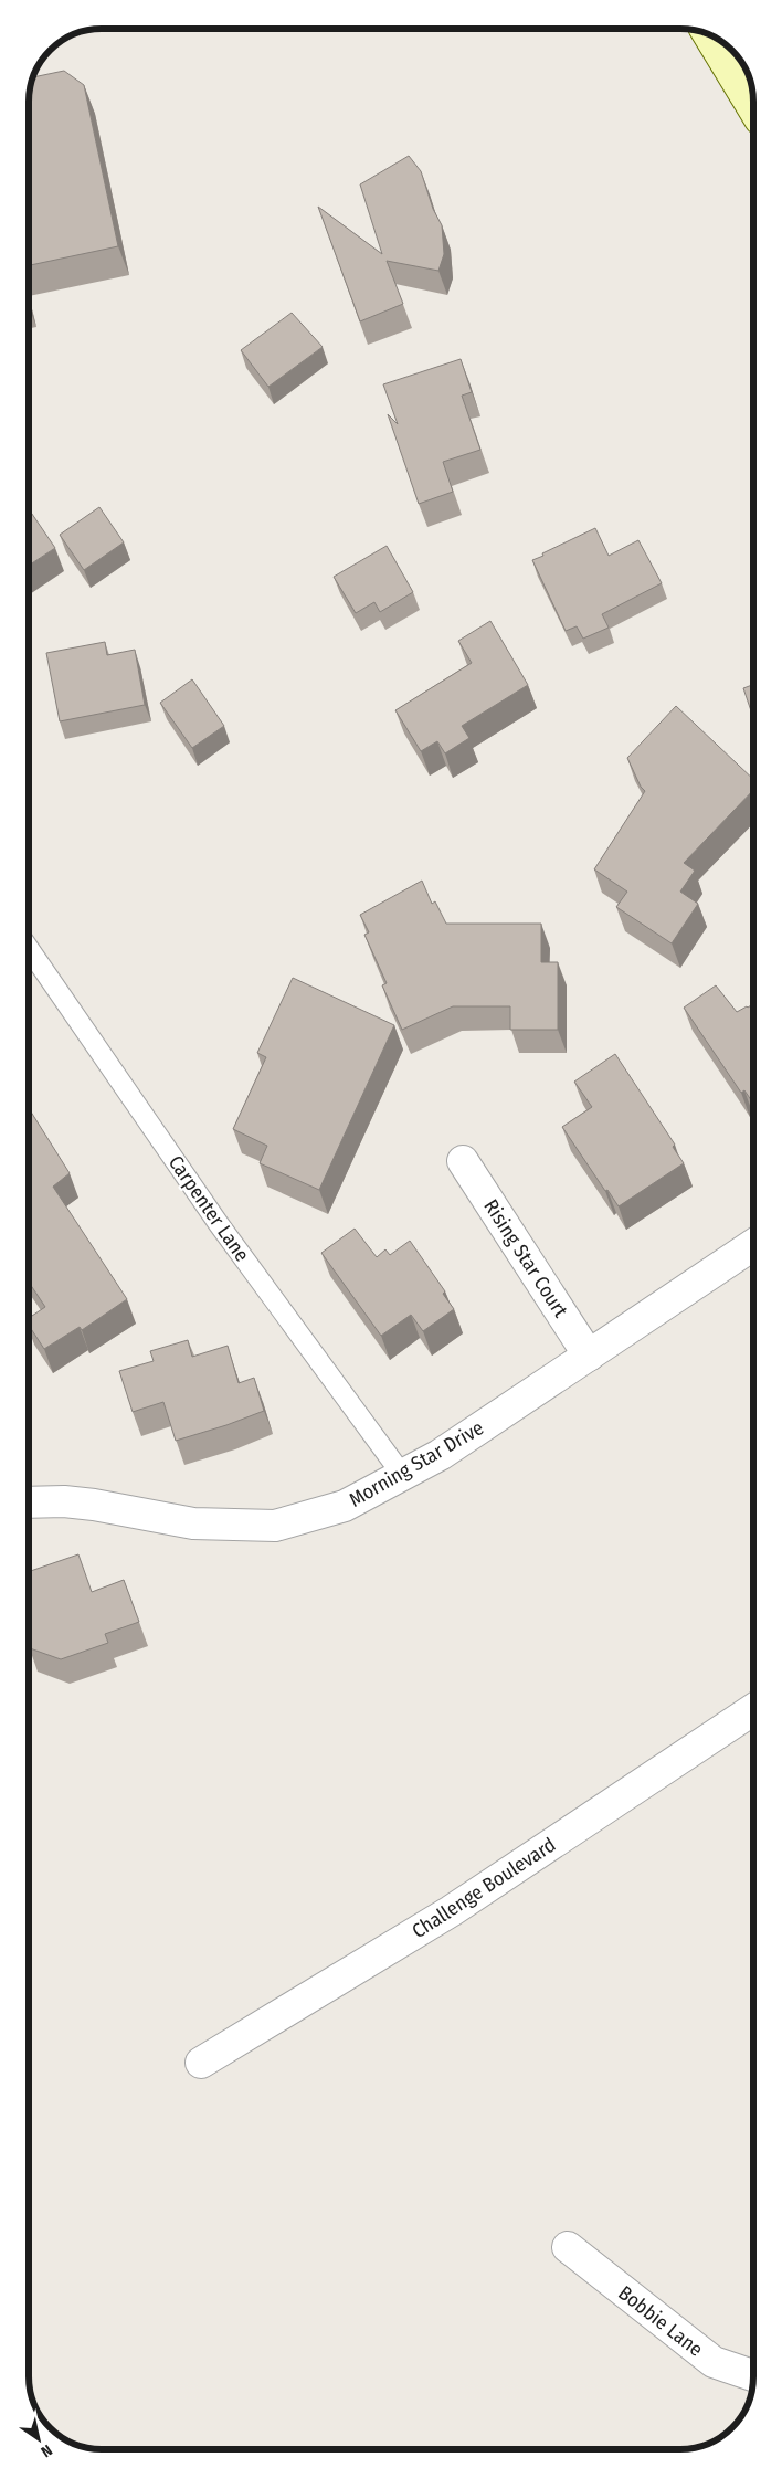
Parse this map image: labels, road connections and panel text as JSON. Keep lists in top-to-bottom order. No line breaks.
{"streets":{"street":["Rising Star Court","Morning Star Drive","Challenge Boulevard","Bobbie Lane"],"lane":["Carpenter Lane"]},"crossings":[["Carpenter Lane","Morning Star Drive"],["Rising Star Court","Morning Star Drive"]],"north":"bottom right"}
